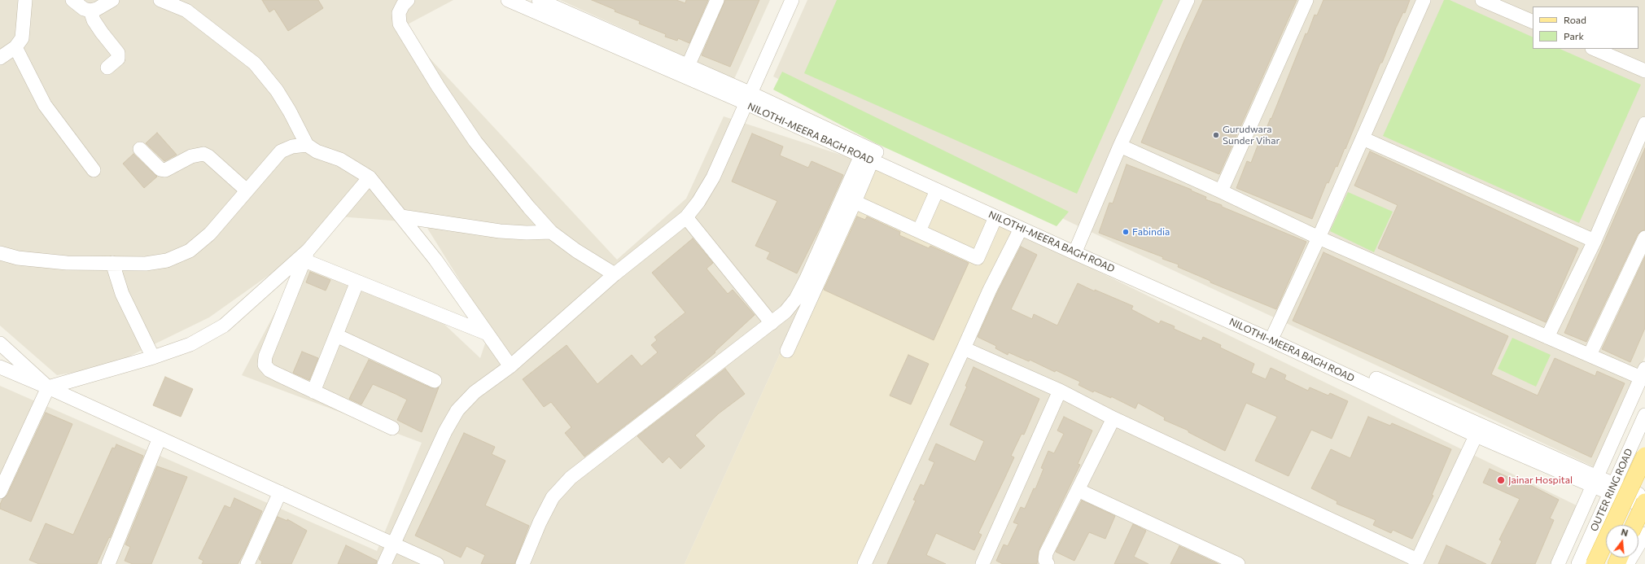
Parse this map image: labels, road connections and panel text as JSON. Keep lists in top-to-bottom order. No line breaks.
{"streets":{"main road":["OUTER RING ROAD"],"street":["NILOTHI-MEERA BAGH ROAD"]},"crossings":[["NILOTHI-MEERA BAGH ROAD","OUTER RING ROAD"]],"places":["Gurudwara Sunder Vihar","Fabindia","Jainar Hospital"],"legend":["Road","Park"],"north":"top"}
